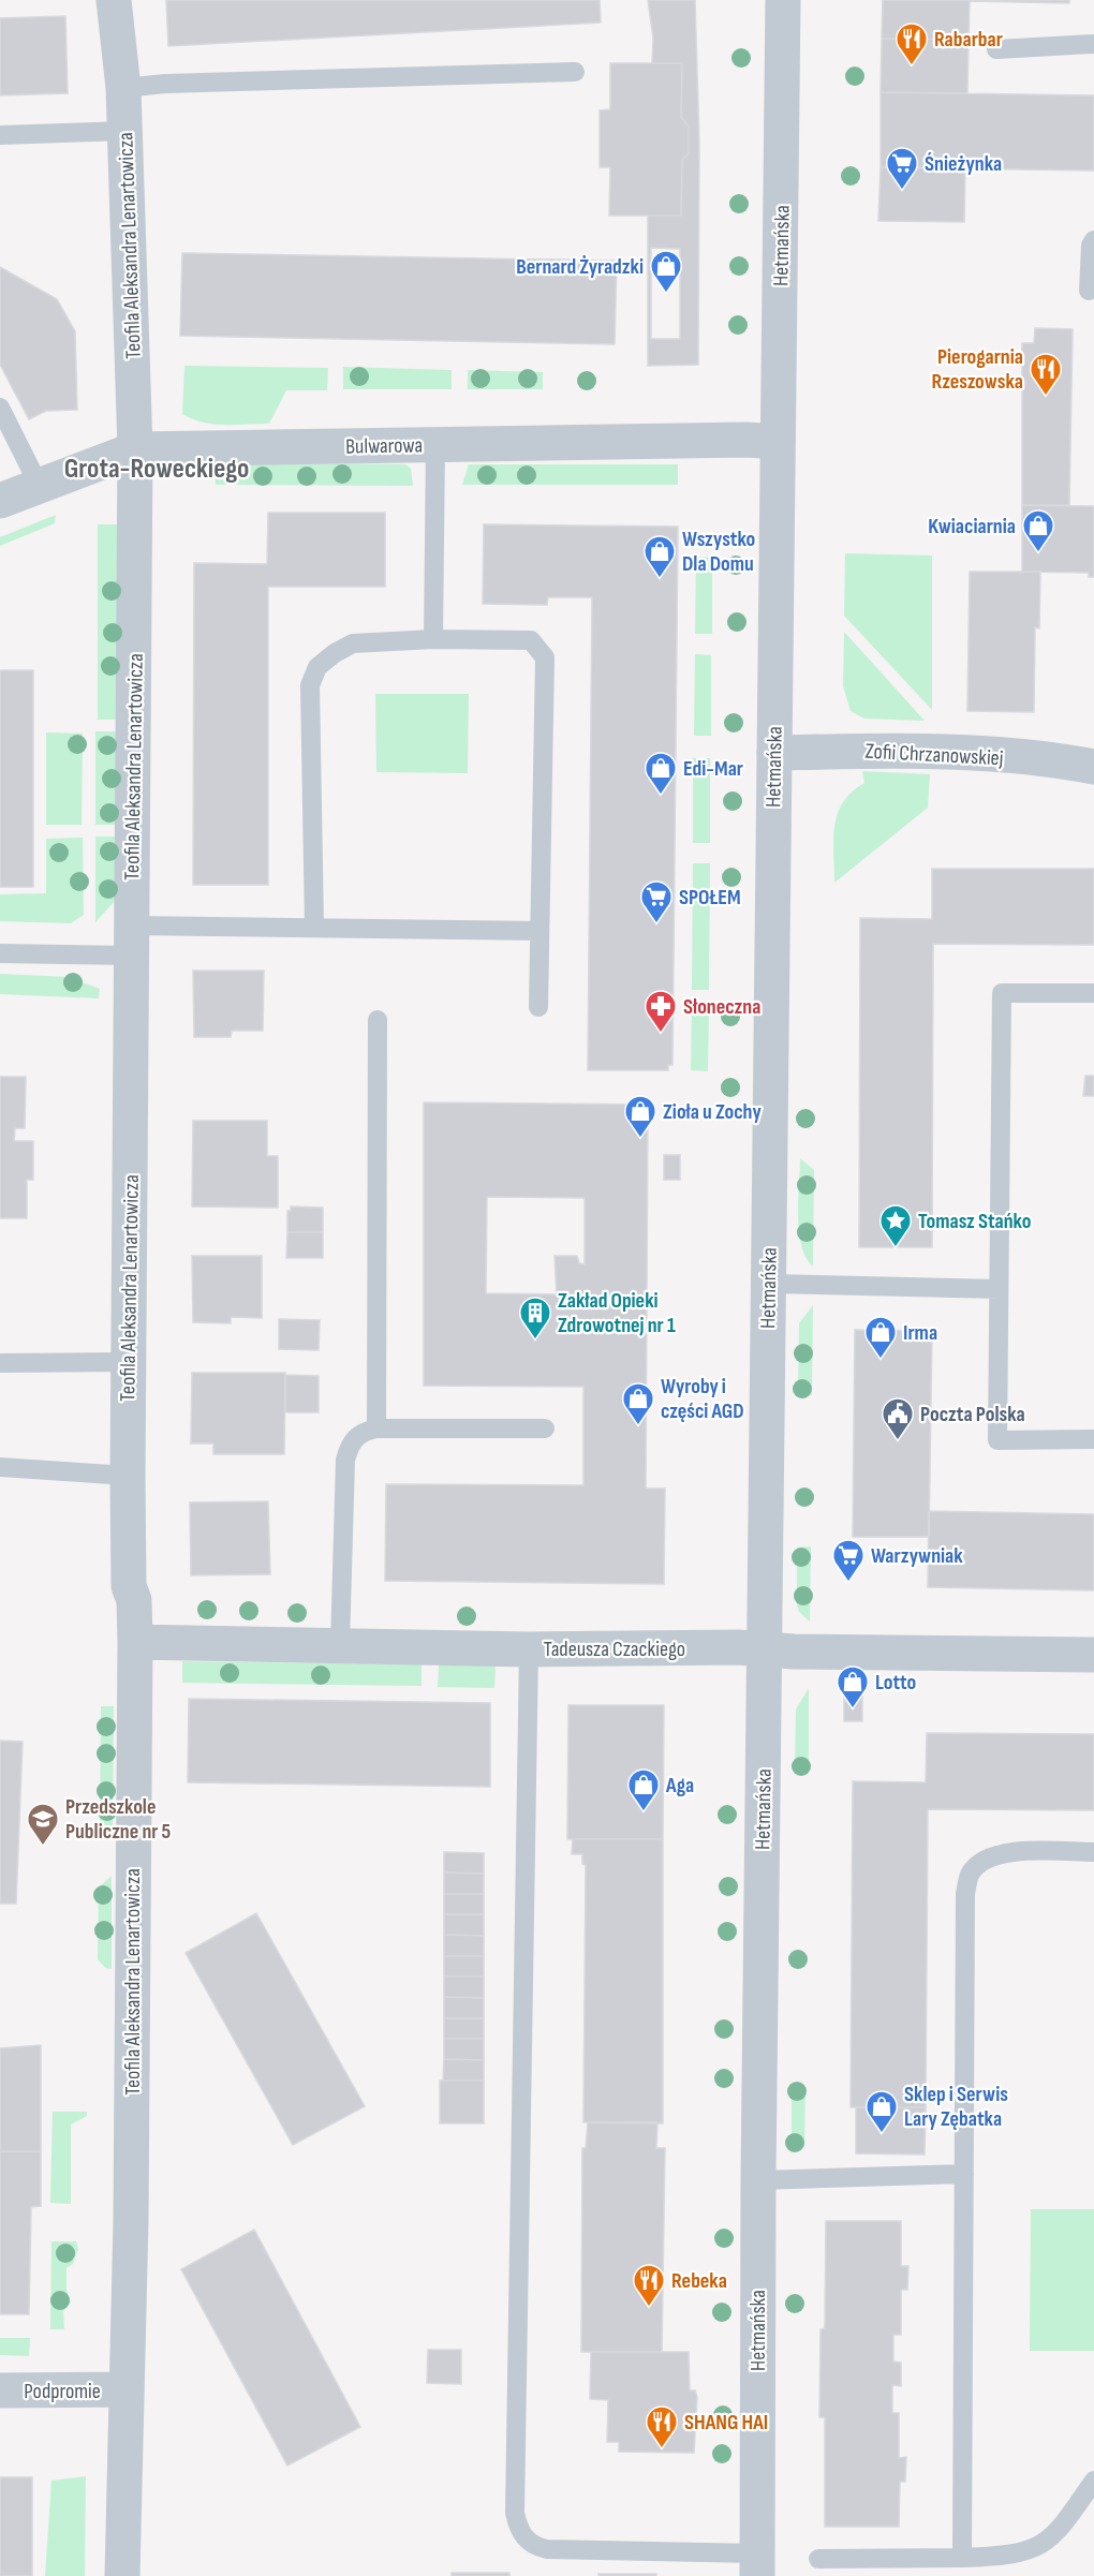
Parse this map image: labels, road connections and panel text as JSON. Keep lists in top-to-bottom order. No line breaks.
{"streets":{"street":["Teofila Aleksandra Lenartowicza","Hetmańska","Bulwarowa","Zofii Chrzanowskiej","Tadeusza Czackiego","Podpromie"]},"crossings":[["Teofila Aleksandra Lenartowicza","Bulwarowa"],["Teofila Aleksandra Lenartowicza","Tadeusza Czackiego"],["Teofila Aleksandra Lenartowicza","Podpromie"],["Hetmańska","Bulwarowa"],["Hetmańska","Zofii Chrzanowskiej"],["Hetmańska","Tadeusza Czackiego"]],"districts":["Grota-Roweckiego"],"places":{"restaurant":["Rabarbar","Pierogarnia Rzeszowska","Rebeka","SHANG HAI"],"supermarket":["Śnieżynka","SPOŁEM","Warzywniak"],"shop":["Bernard Żyradzki","Kwiaciarnia","Wszystko Dla Domu","Edi-Mar","Zioła u Zochy","Irma","Wyroby i części AGD","Lotto","Aga","Sklep i Serwis Lary Zębatka"],"pharmacy":["Słoneczna"],"place":["Tomasz Stańko"],"building":["Zakład Opieki Zdrowotnej nr 1"],"public building":["Poczta Polska"],"school or university":["Przedszkole Publiczne nr 5"]}}
